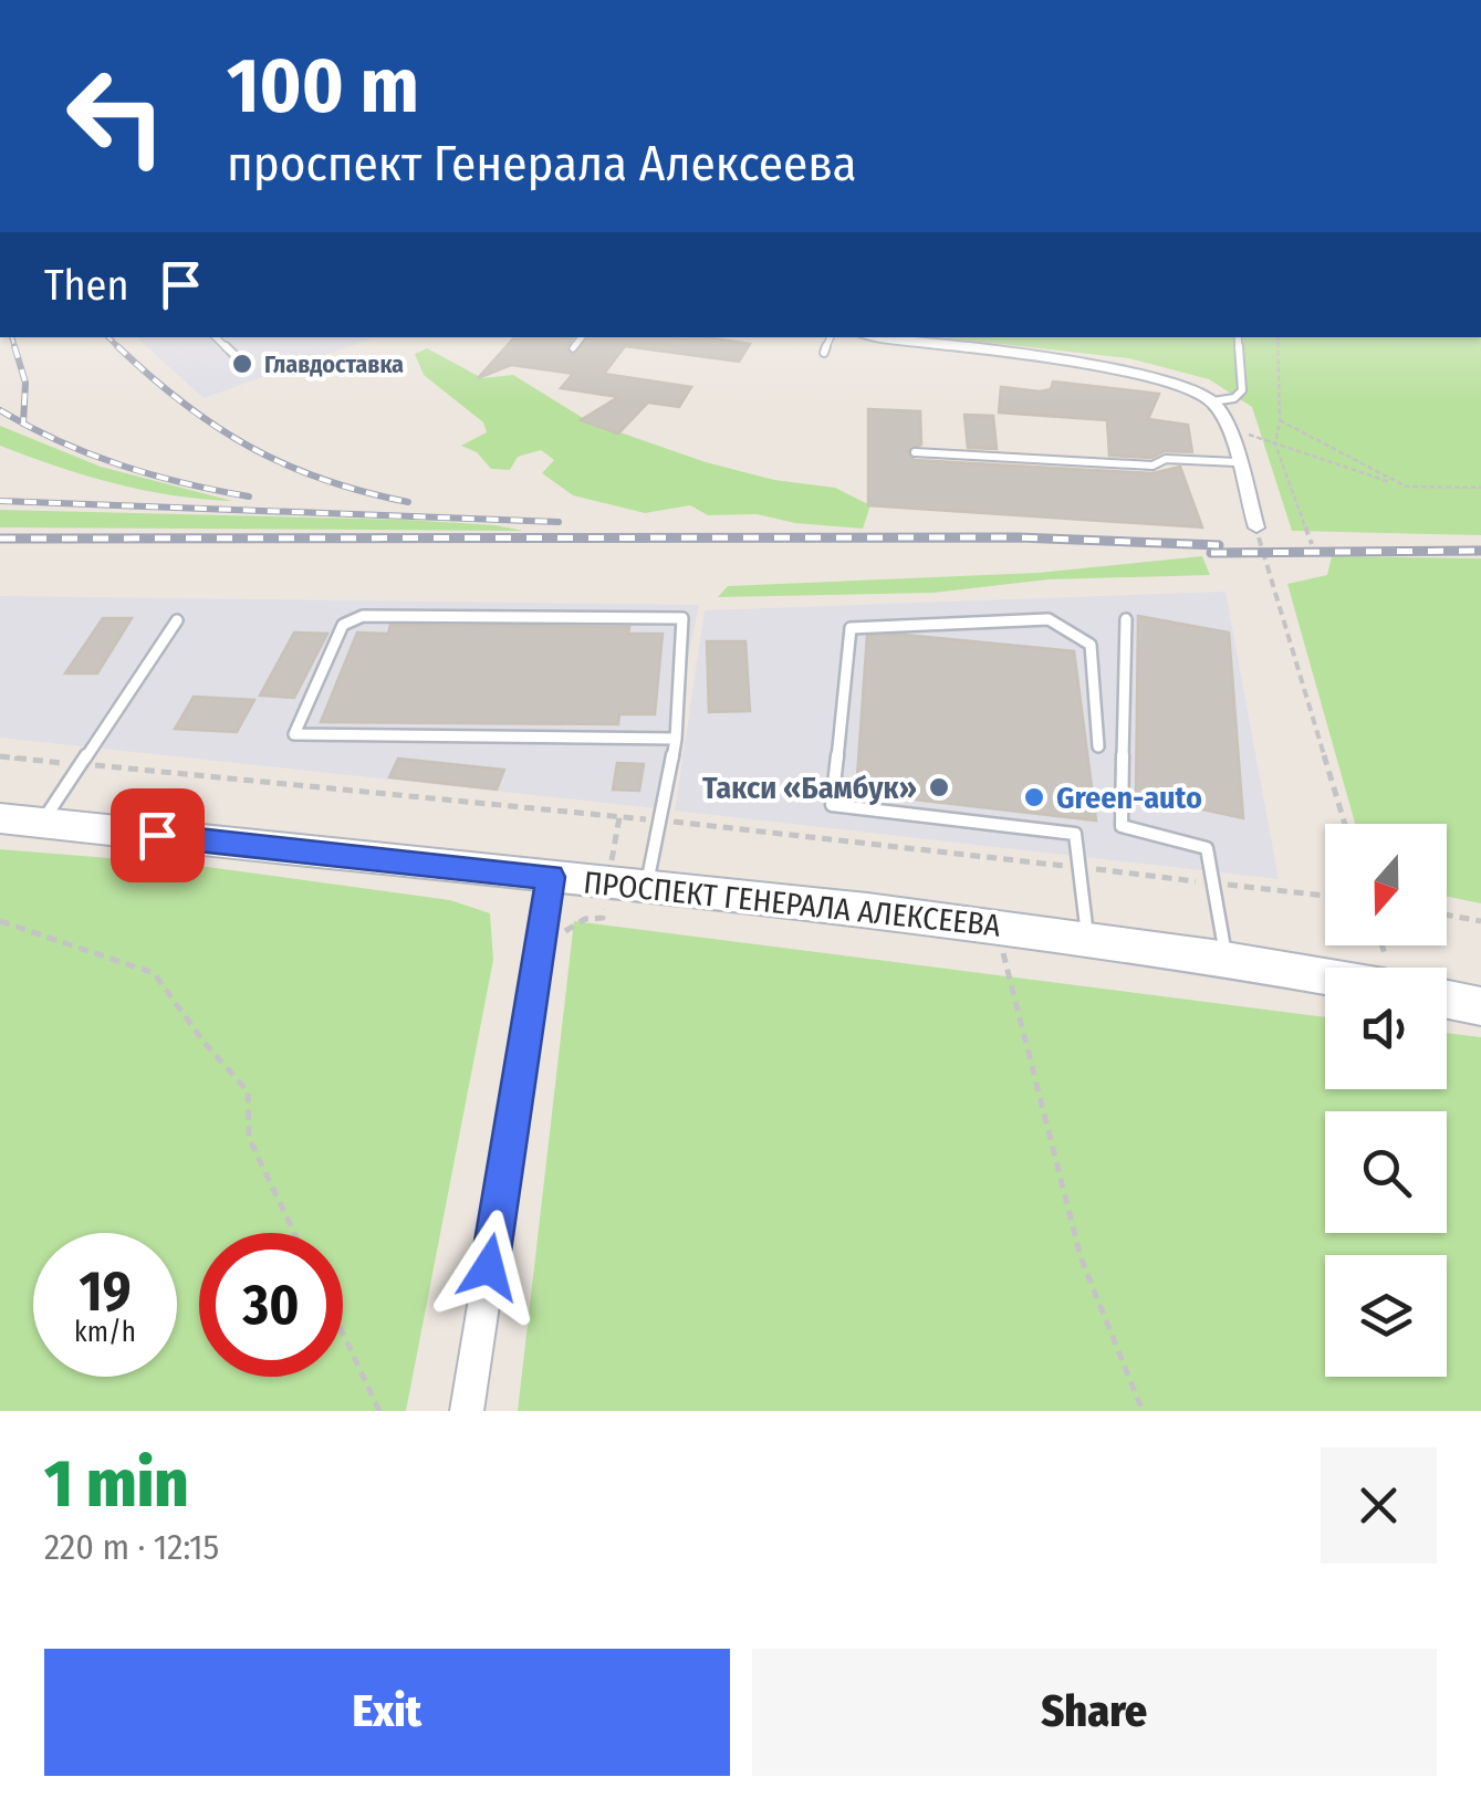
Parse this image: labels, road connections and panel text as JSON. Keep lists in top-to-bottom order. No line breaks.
{"streets":{"main road":["ПРОСПЕКТ ГЕНЕРАЛА АЛЕКСЕЕВА"]},"places":["Главдоставка","Такси «Бамбук»","Green-auto"],"north":"bottom","page":{"turn":["100 m","проспект Генерала Алексеева"],"then":"Then","speed":"19 km/h","limit":"30","heading":["1 min","220 m · 12:15"],"buttons":["Exit","Share"]}}
